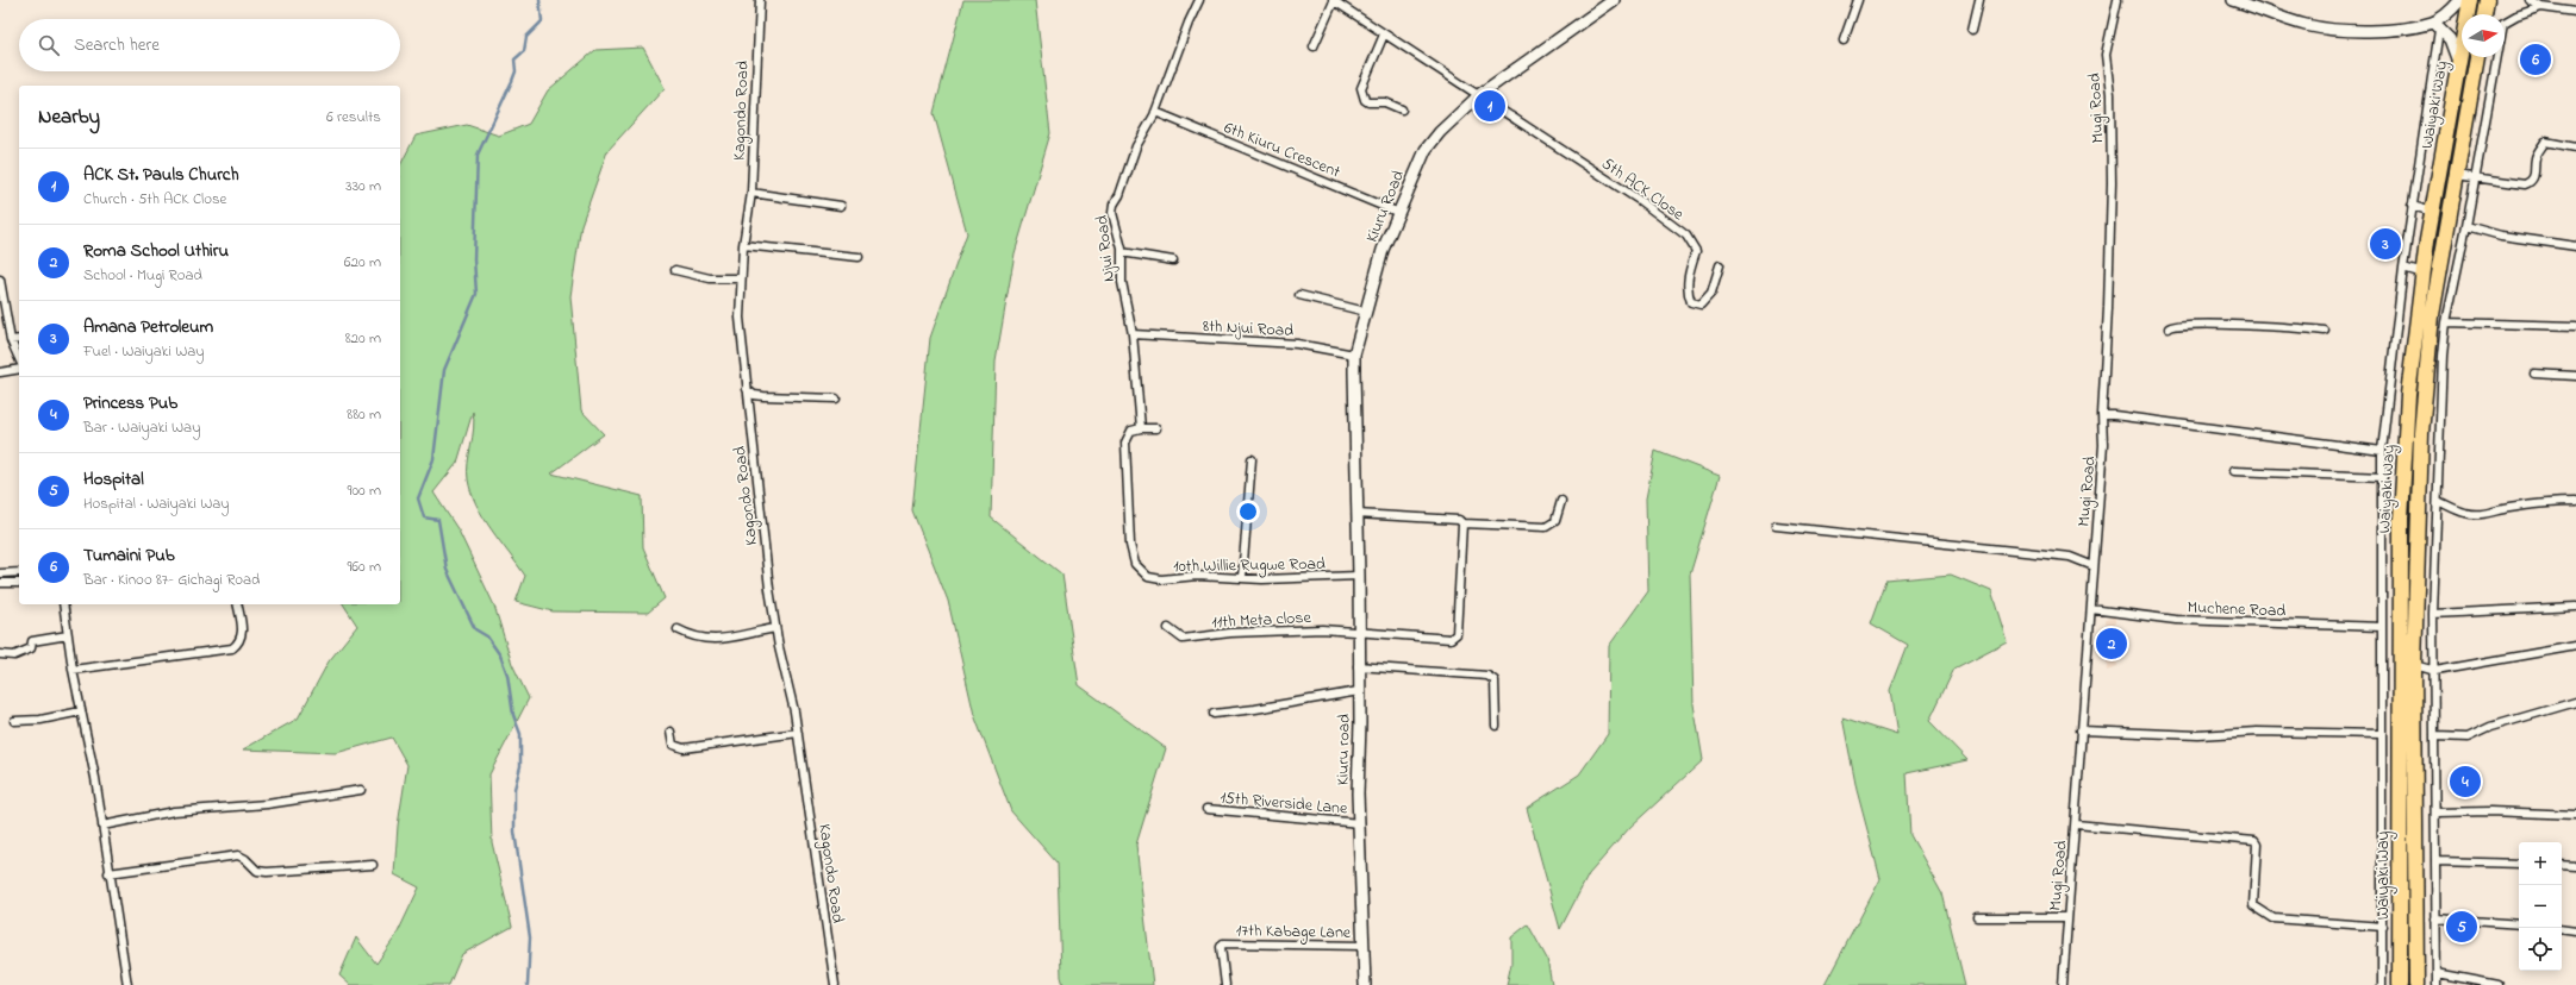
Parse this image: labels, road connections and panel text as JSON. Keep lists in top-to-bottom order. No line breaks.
{"streets":{"highway":["Waiyaki Way"],"street":["Mugi Road","Kagondo Road","6th Kiuru Crescent","5th ACK Close","Kiuru Road","Njui Road","8th Njui Road","10th Willie Rugwe Road","Muchene Road","11th Meta close","Kiuru road","15th Riverside Lane","17th Kabage Lane"]},"crossings":[["Mugi Road","Muchene Road"],["6th Kiuru Crescent","Kiuru Road"],["6th Kiuru Crescent","Njui Road"],["5th ACK Close","Kiuru Road"],["Kiuru Road","8th Njui Road"],["Kiuru Road","Kiuru road"],["Njui Road","8th Njui Road"],["Njui Road","10th Willie Rugwe Road"],["10th Willie Rugwe Road","Kiuru road"],["11th Meta close","Kiuru road"],["Kiuru road","15th Riverside Lane"],["Kiuru road","17th Kabage Lane"]],"north":"right","page":{"search":"Search here","pins":["6","1","3","2","4","5"],"heading":["Nearby","6 results"],"list":[{"mark":"1","name":"ACK St. Pauls Church","note":"Church · 5th ACK Close","value":"330 m"},{"mark":"2","name":"Roma School Uthiru","note":"School · Mugi Road","value":"620 m"},{"mark":"3","name":"Amana Petroleum","note":"Fuel · Waiyaki Way","value":"820 m"},{"mark":"4","name":"Princess Pub","note":"Bar · Waiyaki Way","value":"880 m"},{"mark":"5","name":"Hospital","note":"Hospital · Waiyaki Way","value":"900 m"},{"mark":"6","name":"Tumaini Pub","note":"Bar · Kinoo 87- Gichagi Road","value":"960 m"}],"map_buttons":["+","−"]}}
